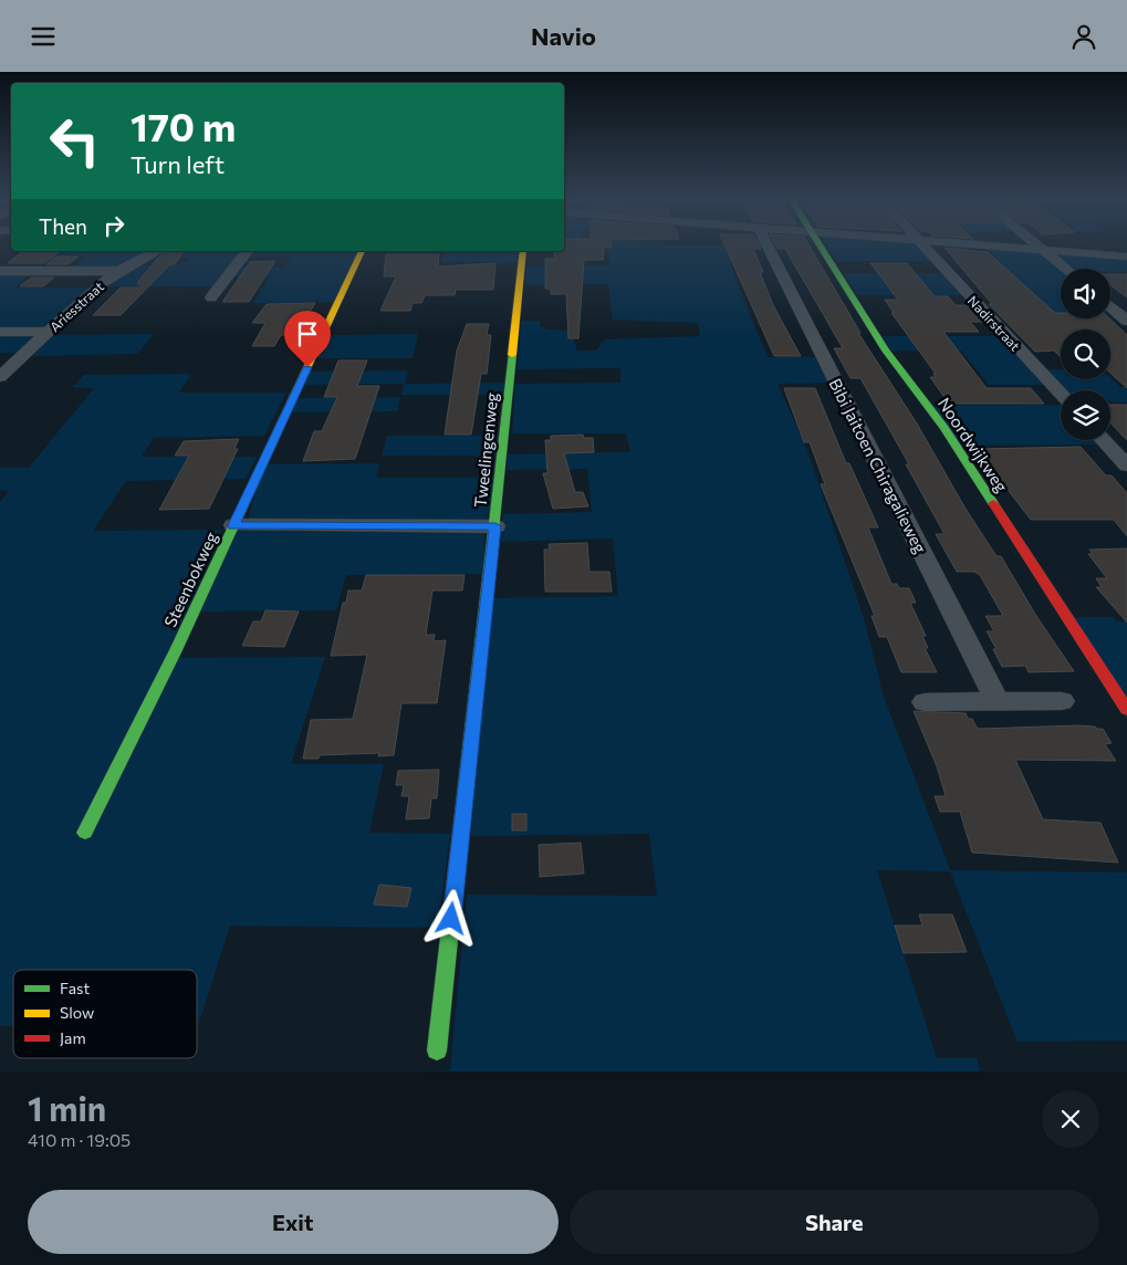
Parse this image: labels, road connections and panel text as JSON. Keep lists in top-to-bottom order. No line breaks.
{"streets":{"street":["Ariesstraat","Nadirstraat","Noordwijkweg","Tweelingenweg","Bibi Jaitoen Chiragalieweg","Steenbokweg"]},"legend":["Fast","Slow","Jam"],"page":{"header":"Navio","turn":["170 m","Turn left"],"then":"Then","heading":["1 min","410 m · 19:05"],"buttons":["Exit","Share"]}}
